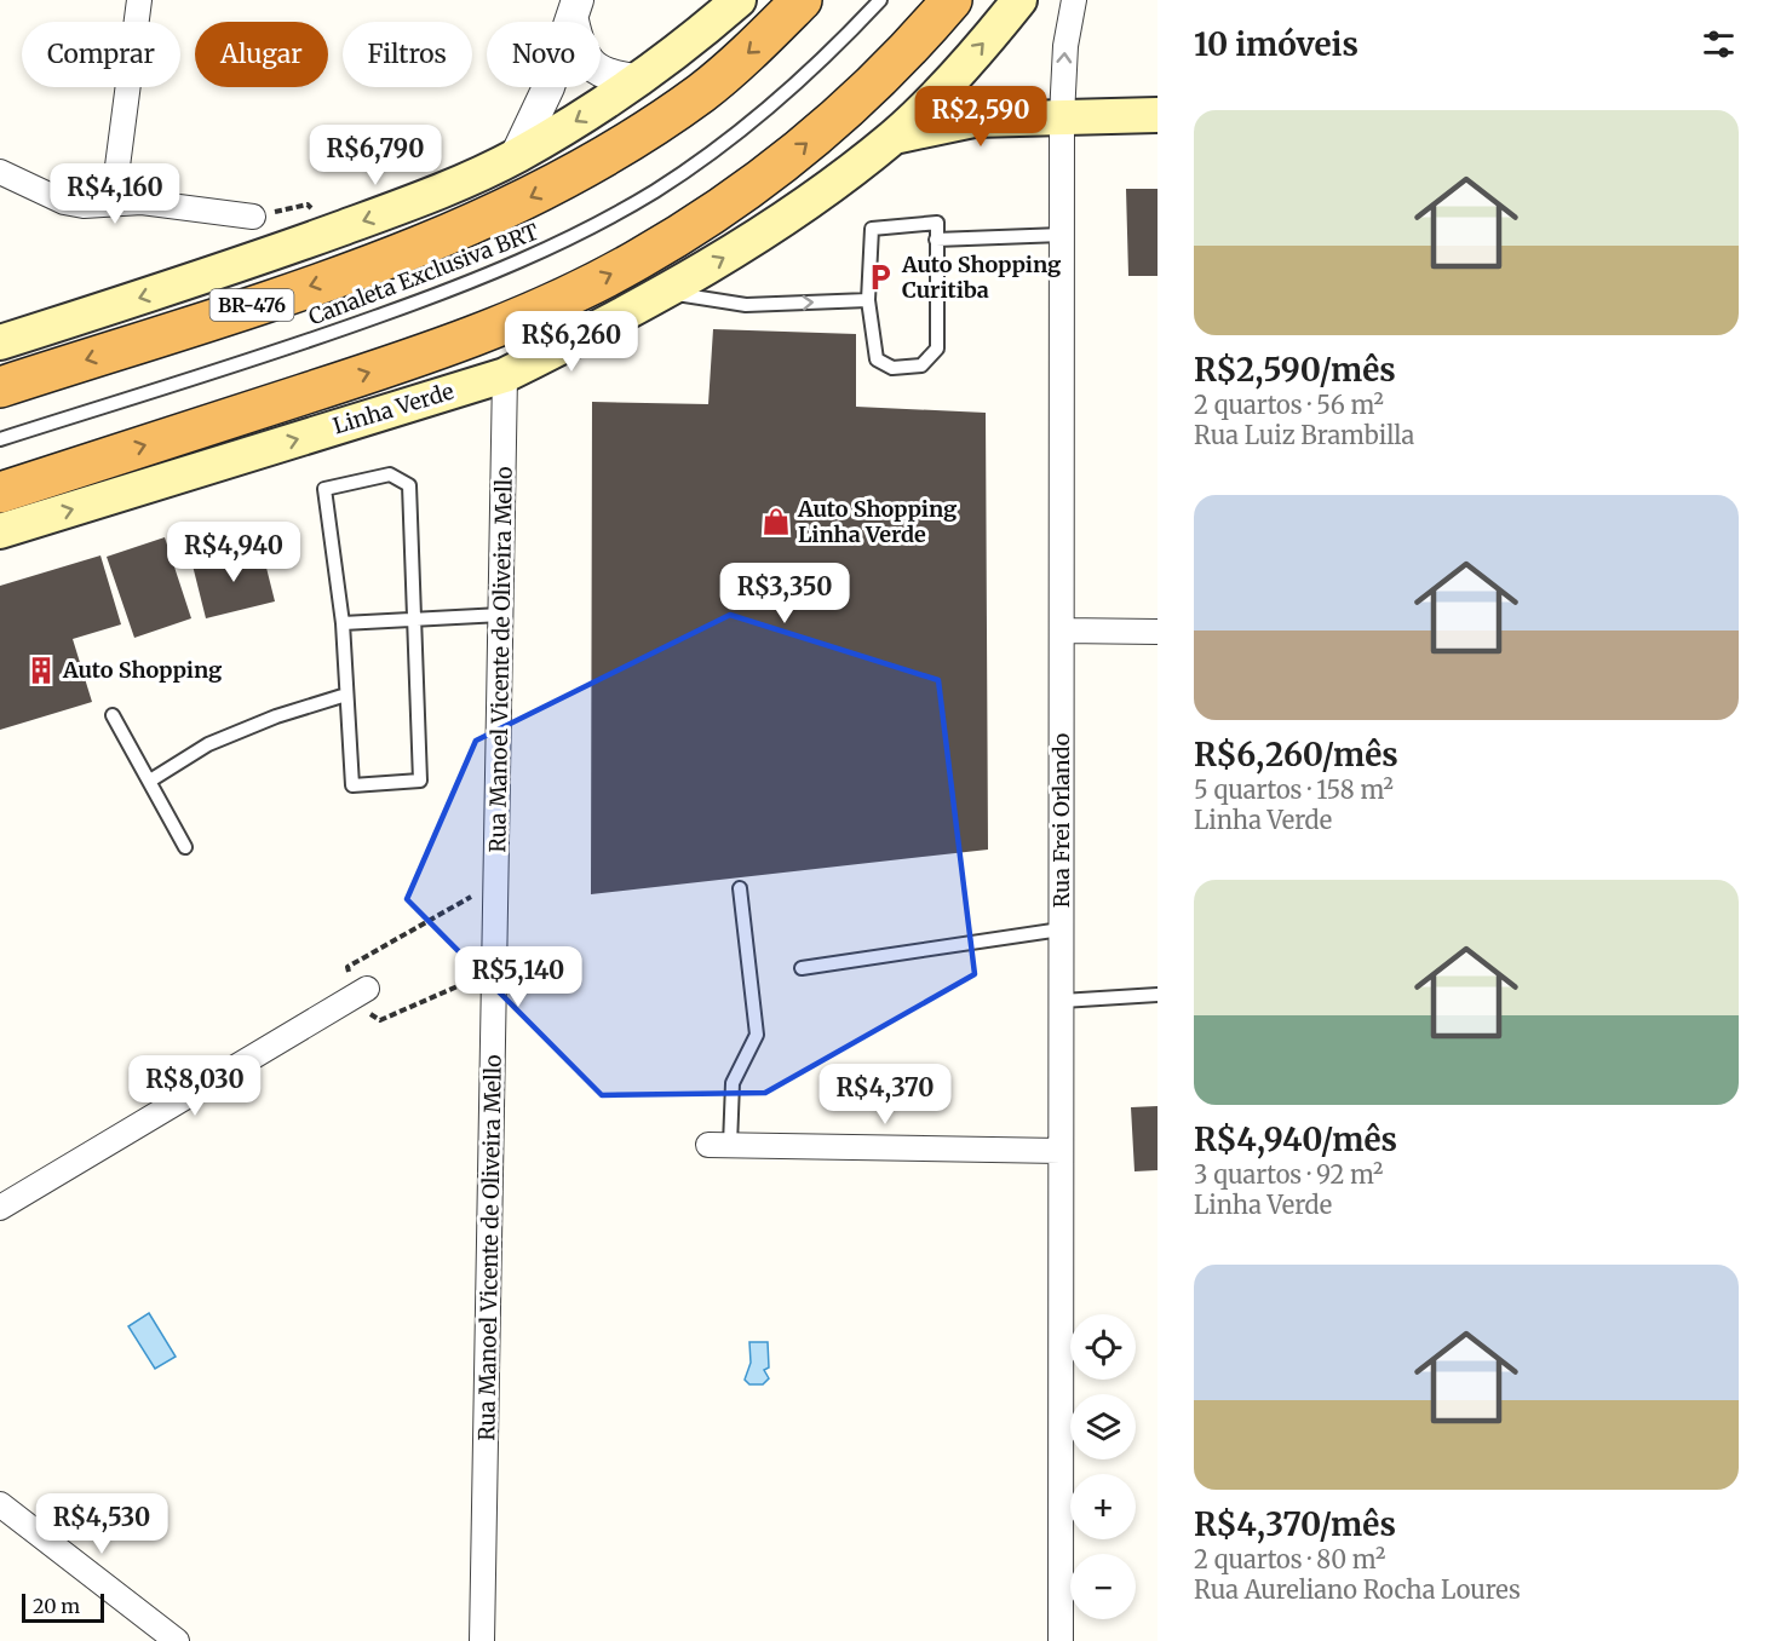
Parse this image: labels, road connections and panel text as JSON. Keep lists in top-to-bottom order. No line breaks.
{"streets":{"highway":["BR-476","Linha Verde"],"street":["Rua Manoel Vicente de Oliveira Mello","Rua Frei Orlando"],"lane":["Canaleta Exclusiva BRT"]},"crossings":[["Linha Verde","Rua Manoel Vicente de Oliveira Mello"]],"places":{"parking":["Auto Shopping Curitiba"],"shop":["Auto Shopping Linha Verde"],"building":["Auto Shopping"]},"scale_bar":"20 m","page":{"heading":"10 imóveis","chip":["Comprar","Alugar","Filtros","Novo"],"price":["R$2,590","R$6,790","R$4,160","R$6,260","R$4,940","R$3,350","R$5,140","R$8,030","R$4,370","R$4,530"],"list":[{"name":"R$2,590/mês","note":"2 quartos · 56 m² · Rua Luiz Brambilla"},{"name":"R$6,260/mês","note":"5 quartos · 158 m² · Linha Verde"},{"name":"R$4,940/mês","note":"3 quartos · 92 m² · Linha Verde"},{"name":"R$4,370/mês","note":"2 quartos · 80 m² · Rua Aureliano Rocha Loures"}],"map_buttons":["+","−"],"scale":"20 m"}}
